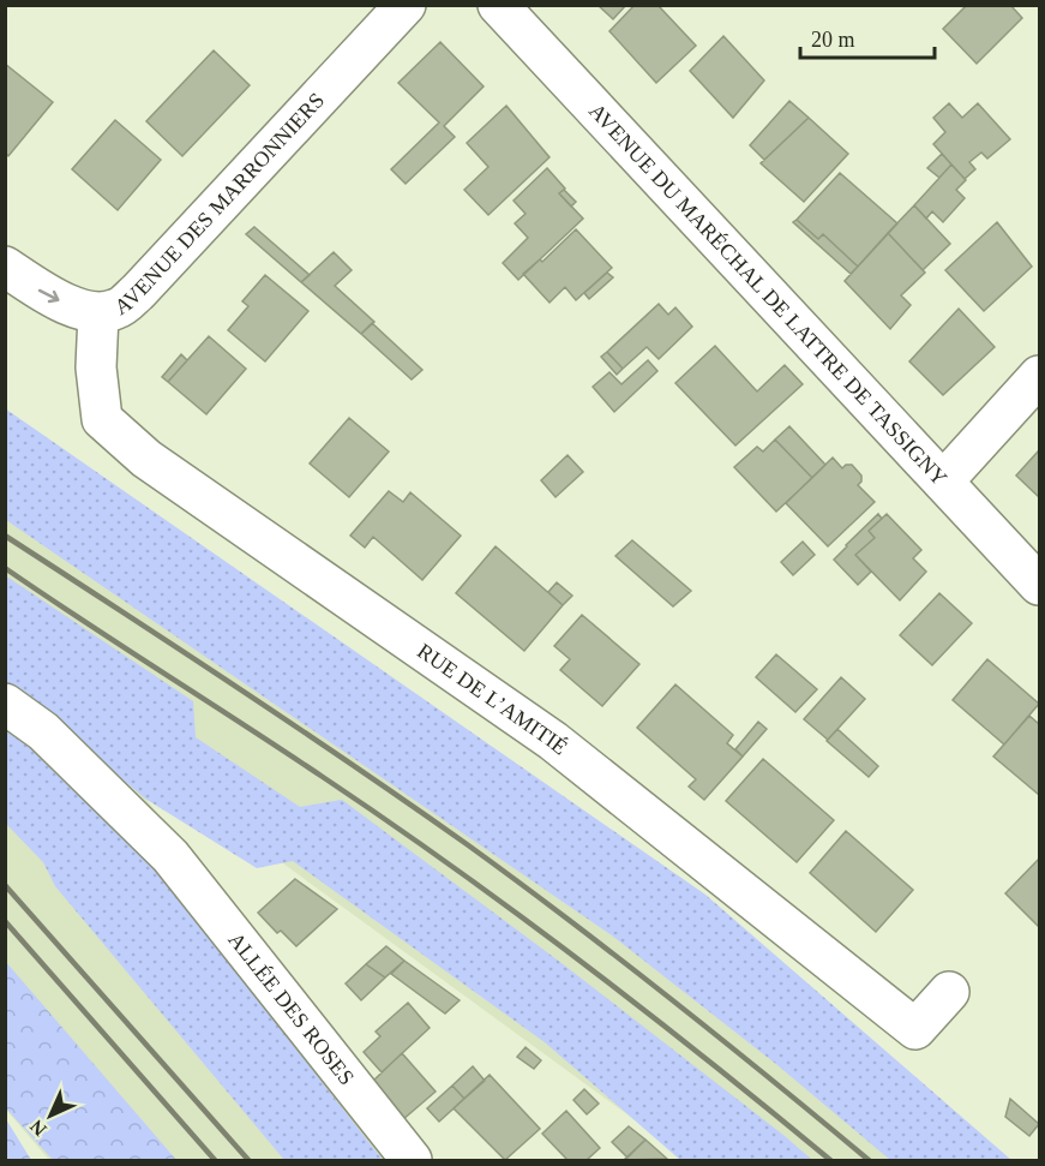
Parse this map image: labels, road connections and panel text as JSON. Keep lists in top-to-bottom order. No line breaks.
{"streets":{"street":["AVENUE DES MARRONNIERS","AVENUE DU MARÉCHAL DE LATTRE DE TASSIGNY","RUE DE L’AMITIÉ","ALLÉE DES ROSES"]},"crossings":[["AVENUE DES MARRONNIERS","RUE DE L’AMITIÉ"]],"scale_bar":"20 m","north":"bottom left"}
